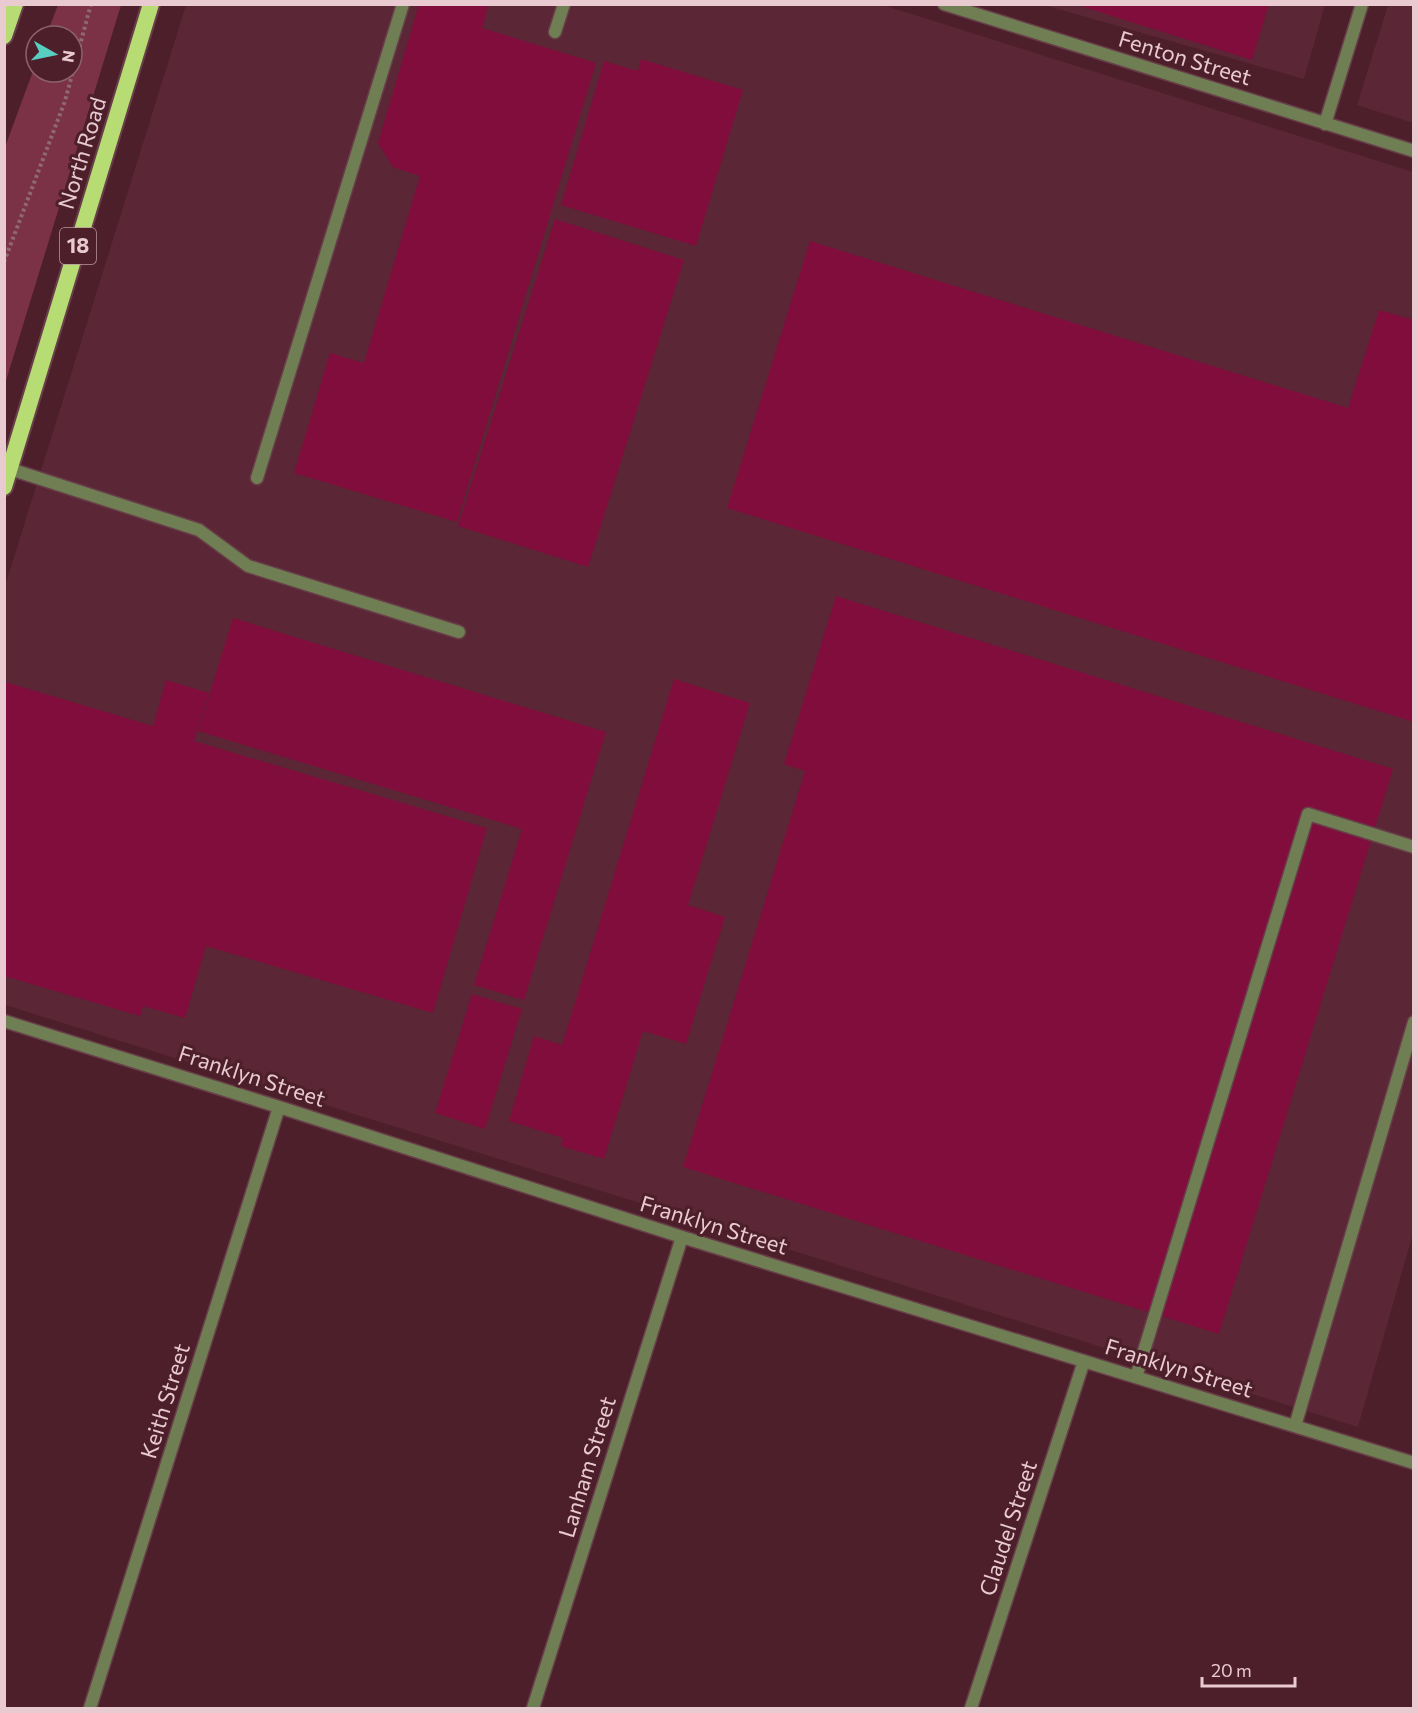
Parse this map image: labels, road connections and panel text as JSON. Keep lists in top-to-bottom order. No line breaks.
{"streets":{"highway":["North Road","18"],"street":["Fenton Street","Franklyn Street","Keith Street","Lanham Street","Claudel Street"]},"crossings":[["Franklyn Street","Keith Street"],["Franklyn Street","Lanham Street"],["Franklyn Street","Claudel Street"]],"scale_bar":"20 m","north":"right"}
